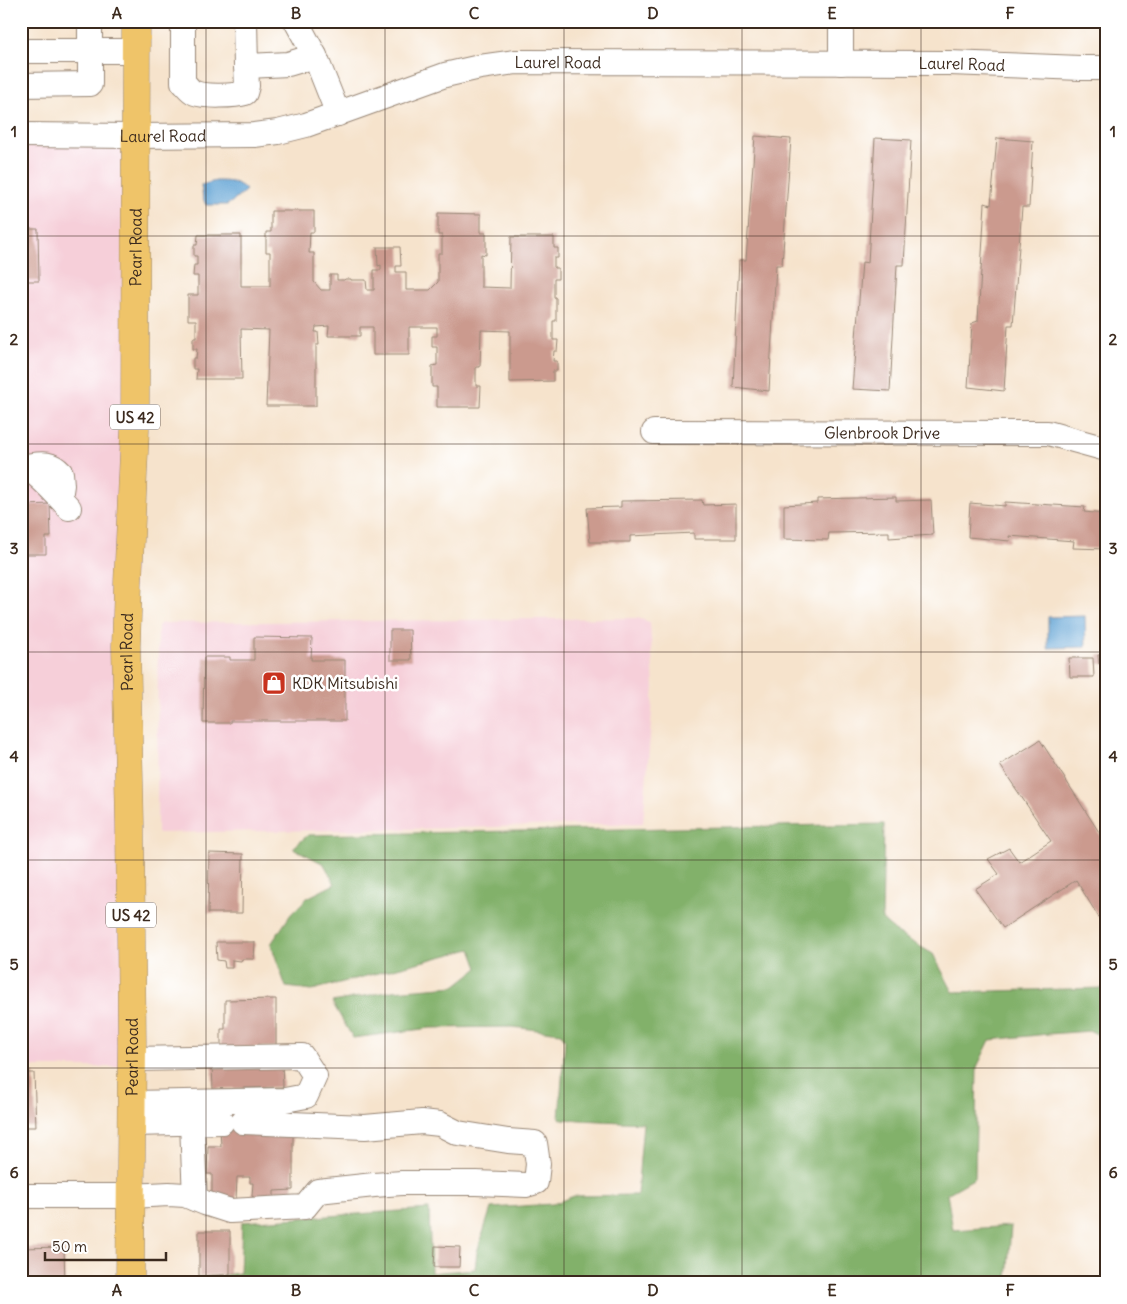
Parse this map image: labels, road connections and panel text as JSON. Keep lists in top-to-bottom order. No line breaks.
{"streets":{"main road":["Pearl Road","US 42"],"street":["Laurel Road","Glenbrook Drive"]},"crossings":[["Laurel Road","Pearl Road"]],"places":{"shop":["KDK Mitsubishi"]},"scale_bar":"50 m","grid":{"columns":["A","B","C","D","E","F"],"rows":["1","2","3","4","5","6"]}}
